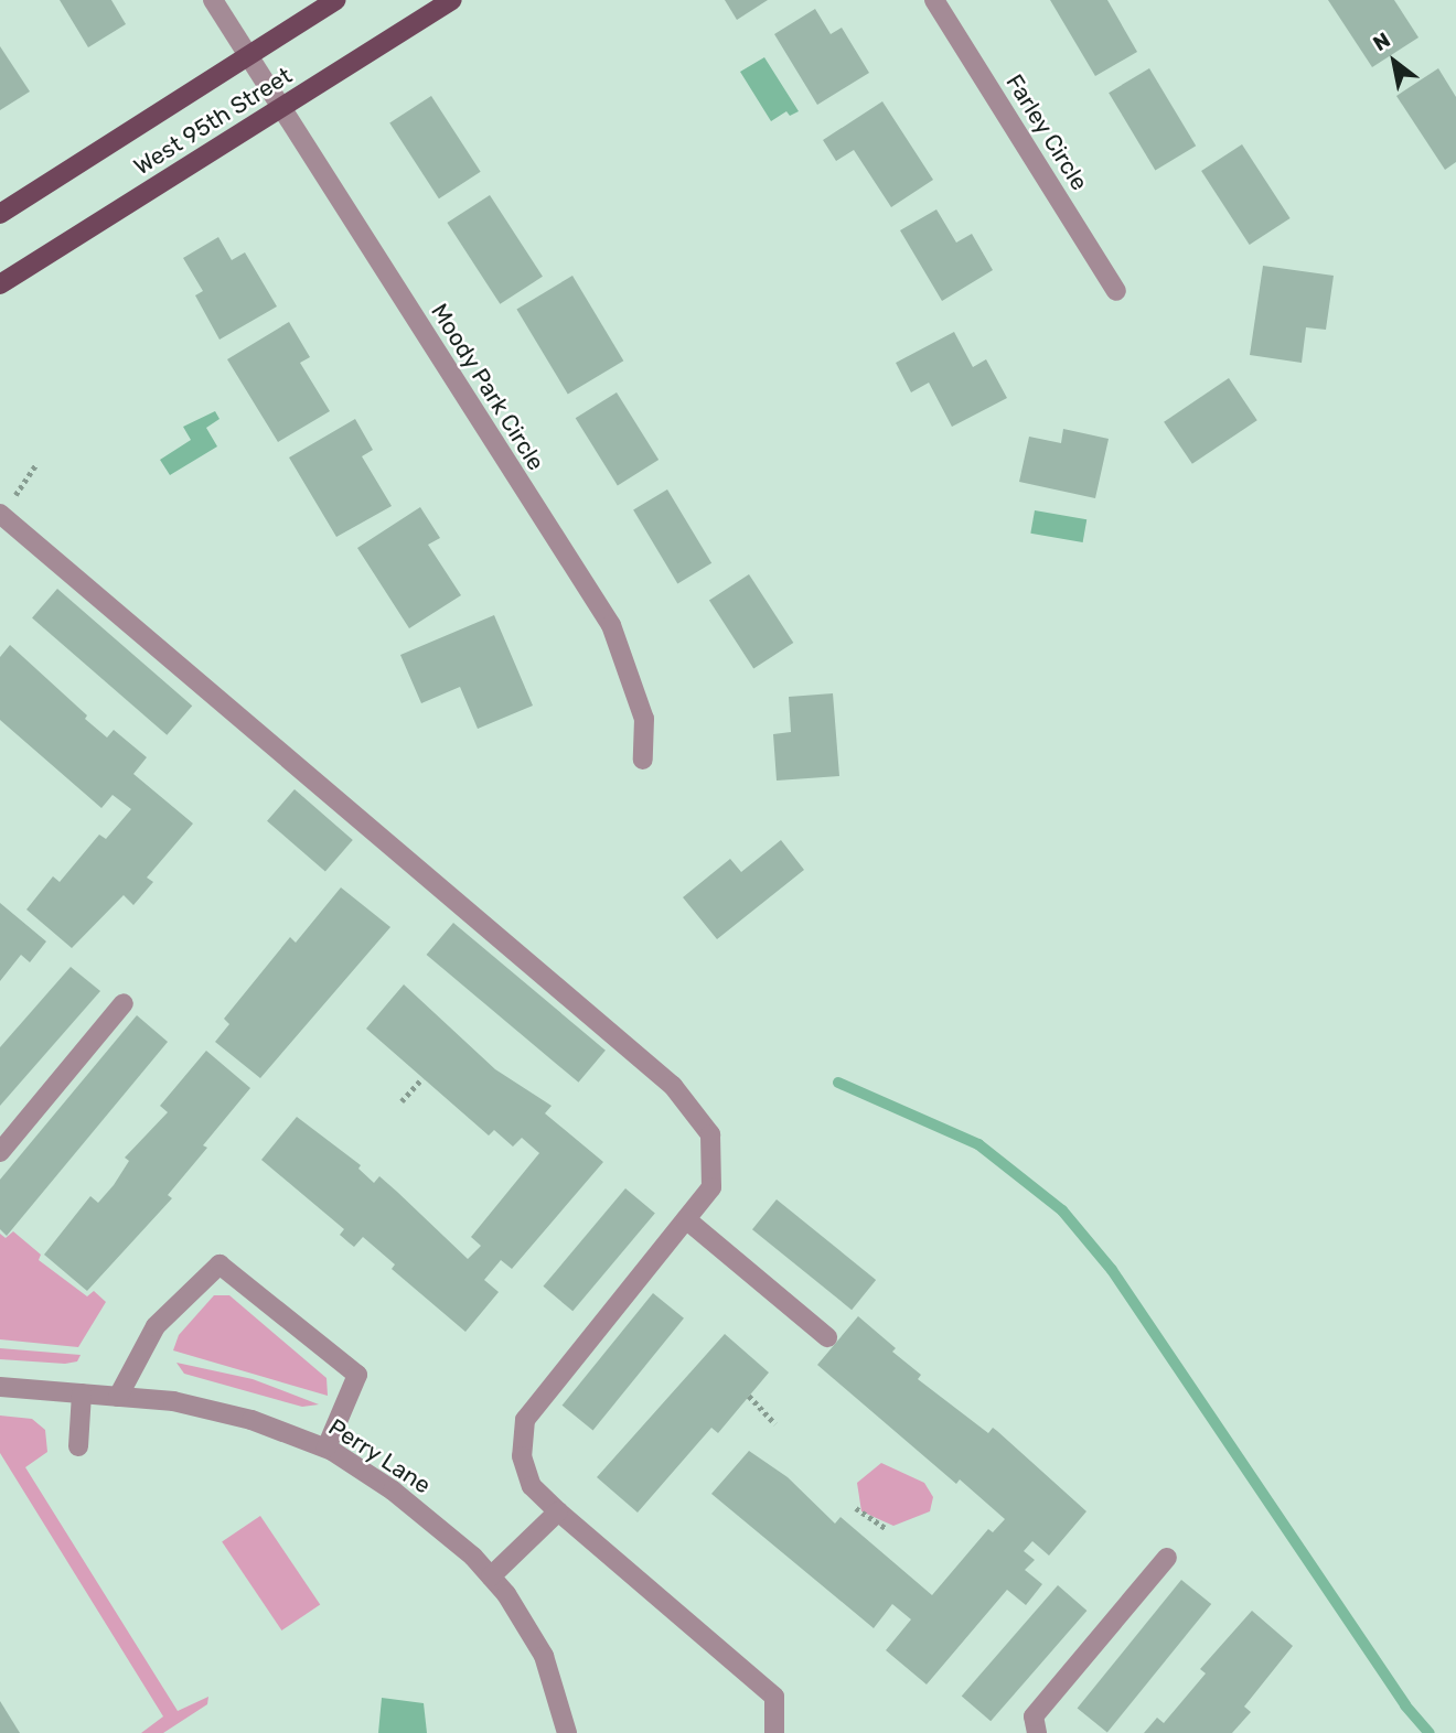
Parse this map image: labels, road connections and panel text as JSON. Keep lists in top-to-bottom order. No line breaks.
{"streets":{"main road":["West 95th Street"],"street":["Farley Circle","Moody Park Circle","Perry Lane"]},"crossings":[["West 95th Street","Moody Park Circle"]],"north":"top left"}
